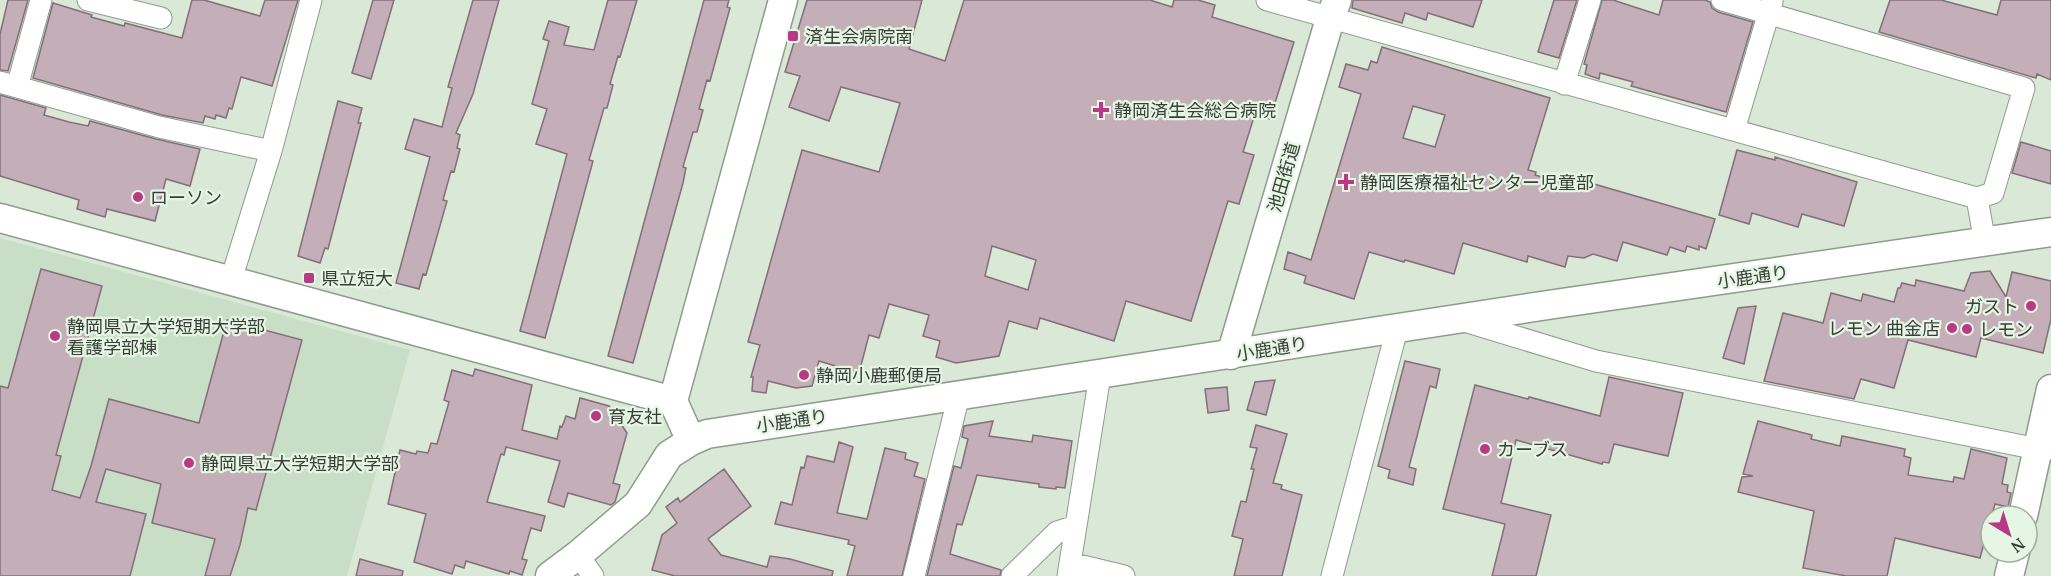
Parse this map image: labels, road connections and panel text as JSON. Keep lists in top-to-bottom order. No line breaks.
{"streets":{"street":["池田街道","小鹿通り"]},"crossings":[["池田街道","小鹿通り"]],"places":{"transit":["済生会病院南","県立短大"],"health":["静岡済生会総合病院","静岡医療福祉センター児童部"],"other":["ローソン","ガスト","レモン 曲金店","レモン","静岡県立大学短期大学部 看護学部棟","静岡小鹿郵便局","育友社","カーブス","静岡県立大学短期大学部"]},"north":"bottom right"}
